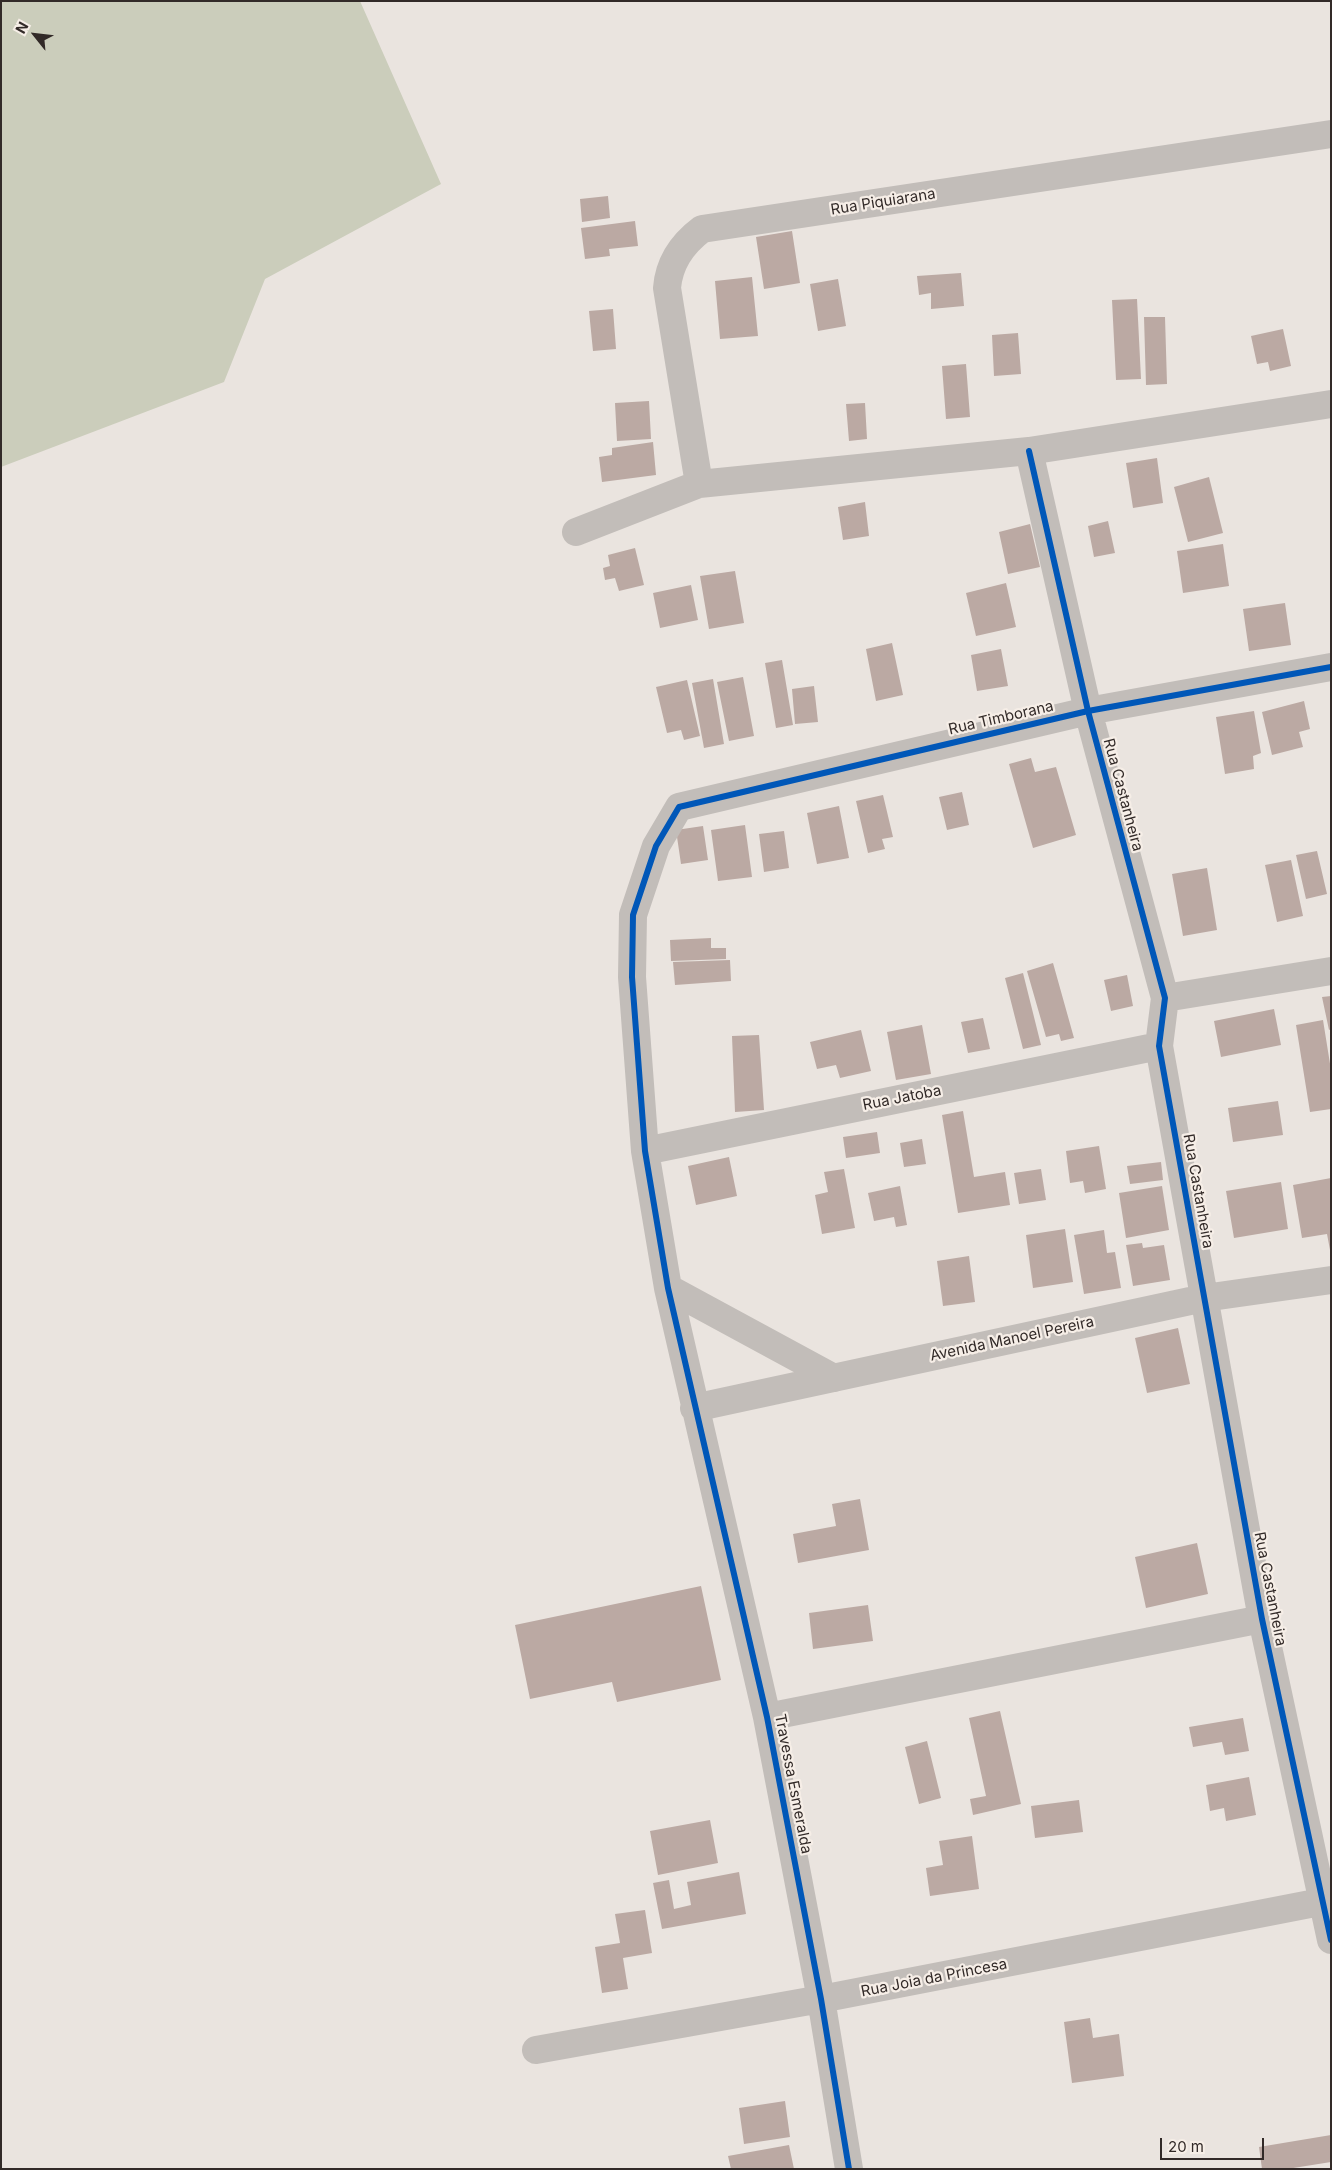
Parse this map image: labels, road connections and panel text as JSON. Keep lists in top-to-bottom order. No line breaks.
{"streets":{"street":["Rua Piquiarana","Rua Timborana","Rua Castanheira","Rua Jatoba","Avenida Manoel Pereira","Travessa Esmeralda","Rua Joia da Princesa"]},"crossings":[["Rua Timborana","Rua Castanheira"],["Rua Timborana","Travessa Esmeralda"],["Rua Castanheira","Rua Jatoba"],["Rua Castanheira","Avenida Manoel Pereira"],["Rua Castanheira","Rua Joia da Princesa"],["Rua Jatoba","Travessa Esmeralda"],["Avenida Manoel Pereira","Travessa Esmeralda"],["Travessa Esmeralda","Rua Joia da Princesa"]],"scale_bar":"20 m","north":"top left"}
